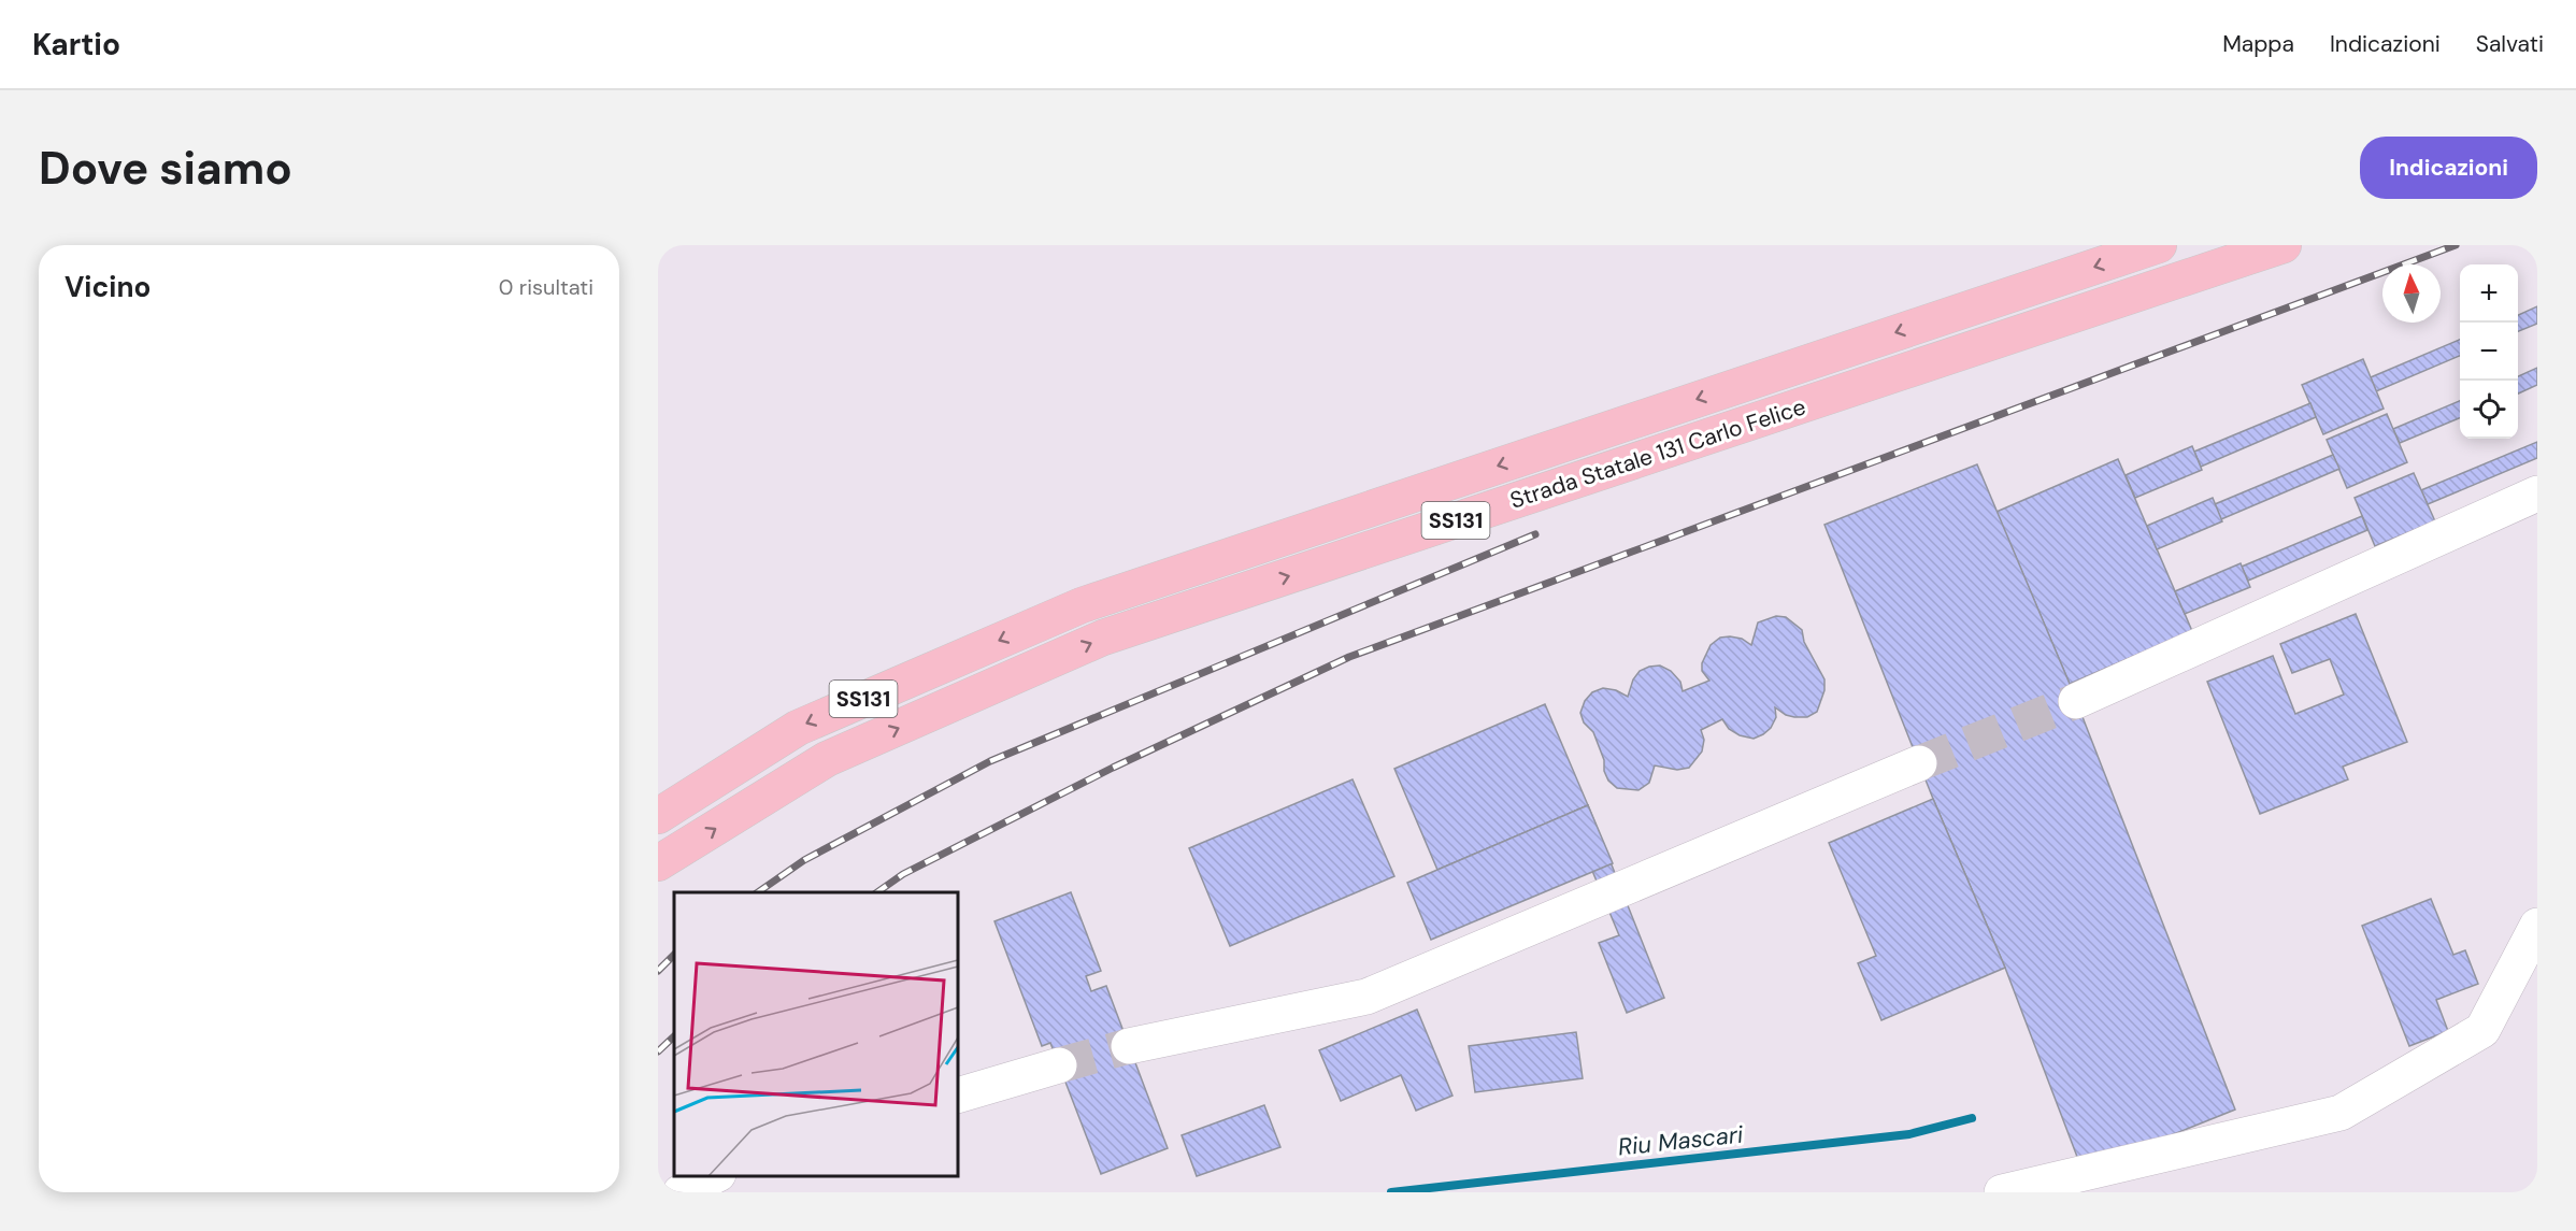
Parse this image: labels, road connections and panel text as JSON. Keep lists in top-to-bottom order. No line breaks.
{"streets":{"highway":["Strada Statale 131 Carlo Felice","SS131"]},"water":["Riu Mascari"],"north":"top","page":{"header":"Kartio","nav":["Mappa","Indicazioni","Salvati"],"buttons":"Indicazioni","title":"Dove siamo","heading":["Vicino","0 risultati"],"map_buttons":["+","−"]}}
